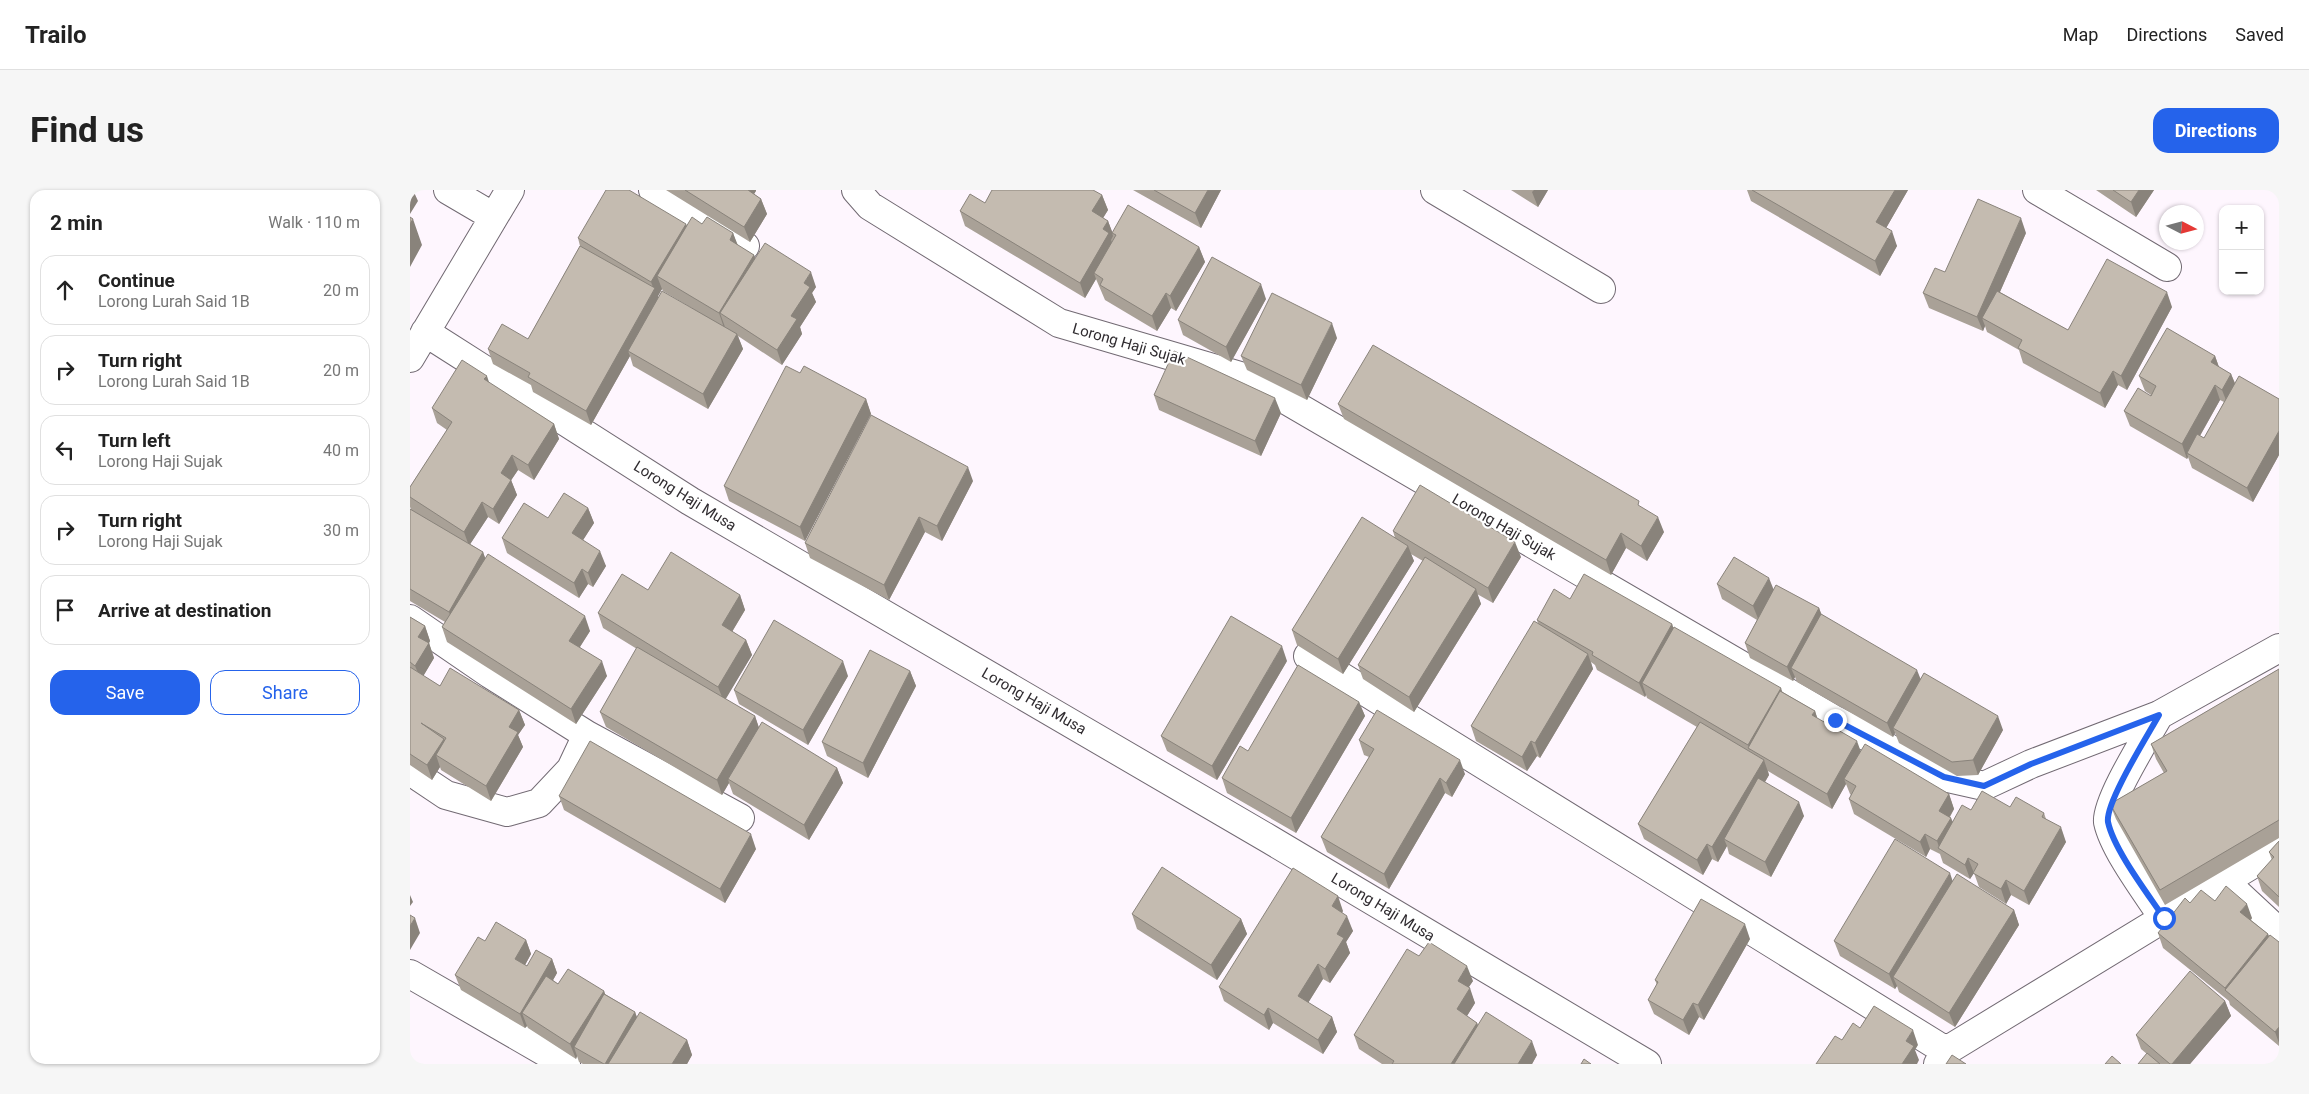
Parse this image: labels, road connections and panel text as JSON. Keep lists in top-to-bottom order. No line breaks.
{"streets":{"street":["Lorong Haji Sujak","Lorong Haji Musa"]},"north":"right","page":{"header":"Trailo","nav":["Map","Directions","Saved"],"buttons":["Directions",["Save","Share"]],"title":"Find us","heading":["2 min","Walk · 110 m"],"map_buttons":["+","−"],"list":[["Continue","Lorong Lurah Said 1B","20 m"],["Turn right","Lorong Lurah Said 1B","20 m"],["Turn left","Lorong Haji Sujak","40 m"],["Turn right","Lorong Haji Sujak","30 m"],"Arrive at destination"]}}
